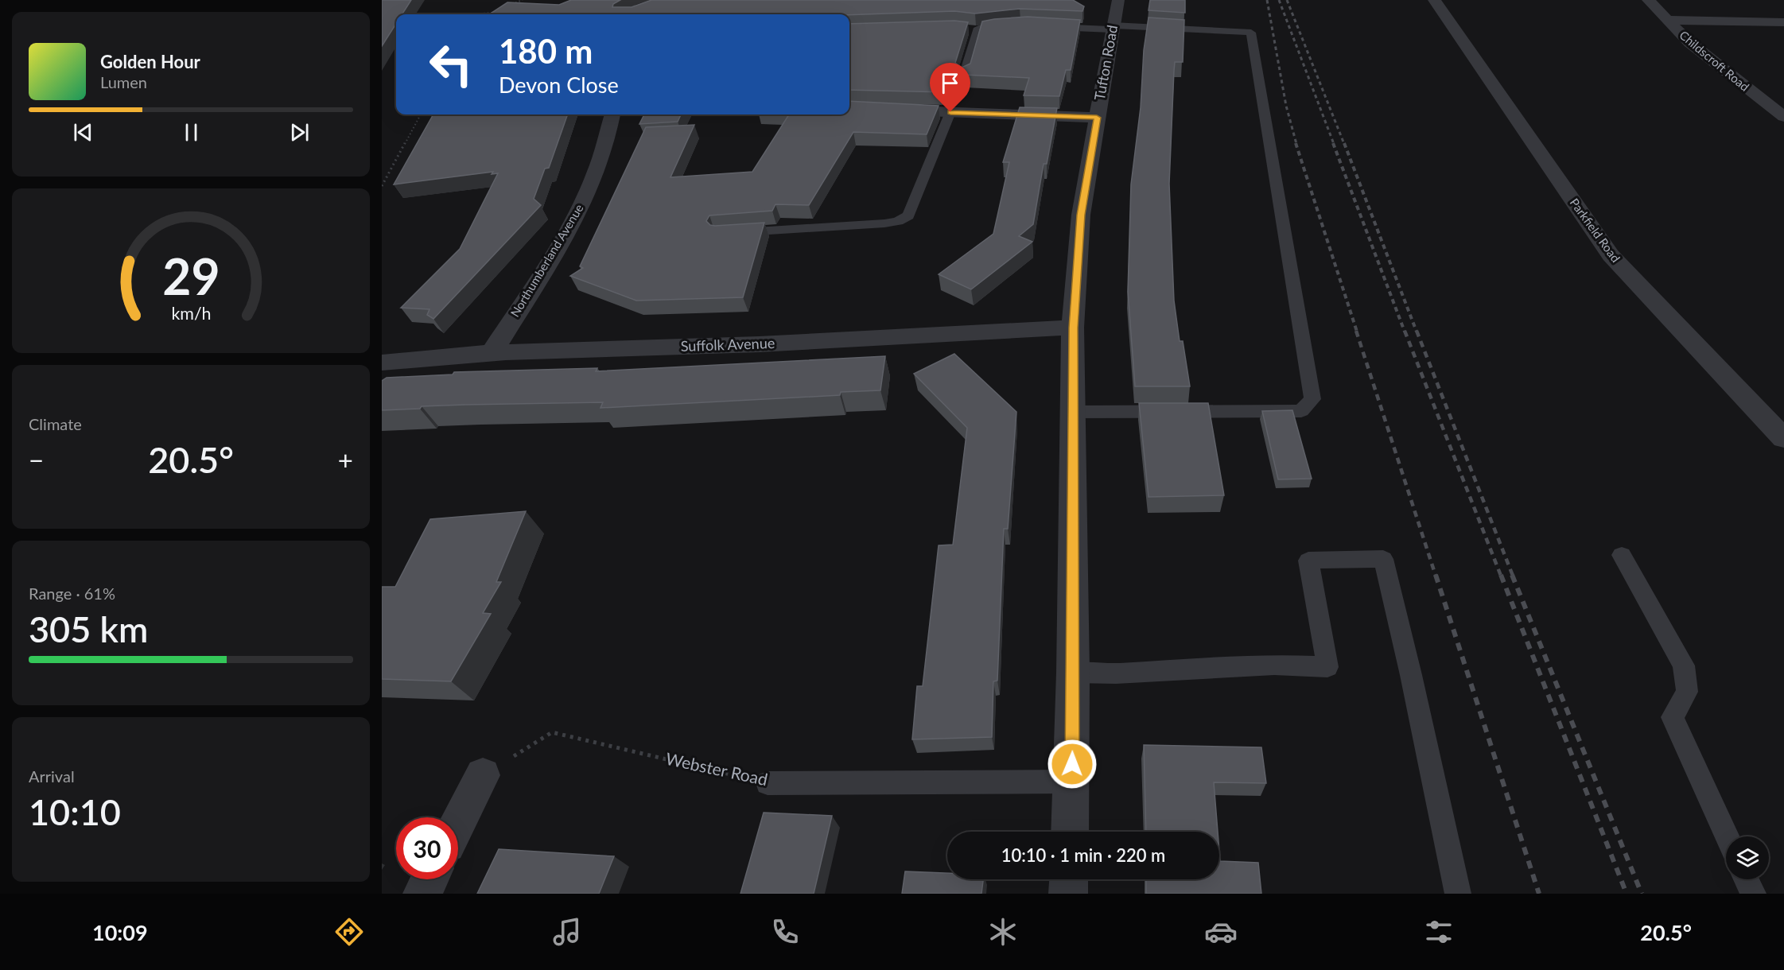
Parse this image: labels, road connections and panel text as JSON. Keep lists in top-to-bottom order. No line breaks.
{"streets":{"street":["Childscroft Road","Tufton Road","Parkfield Road","Northumberland Avenue","Suffolk Avenue"],"lane":["Webster Road"]},"crossings":[["Tufton Road","Suffolk Avenue"],["Tufton Road","Webster Road"],["Northumberland Avenue","Suffolk Avenue"]],"page":{"turn":["180 m","Devon Close"],"song":["Golden Hour","Lumen"],"tile":["Climate",["Range · 61%","305 km"],["Arrival","10:10"]],"heat":["−","20.5°","+"],"limit":"30","trip":"10:10 · 1 min · 220 m","tabs":["10:09","20.5°"],"gauge":["29","km/h"]}}
